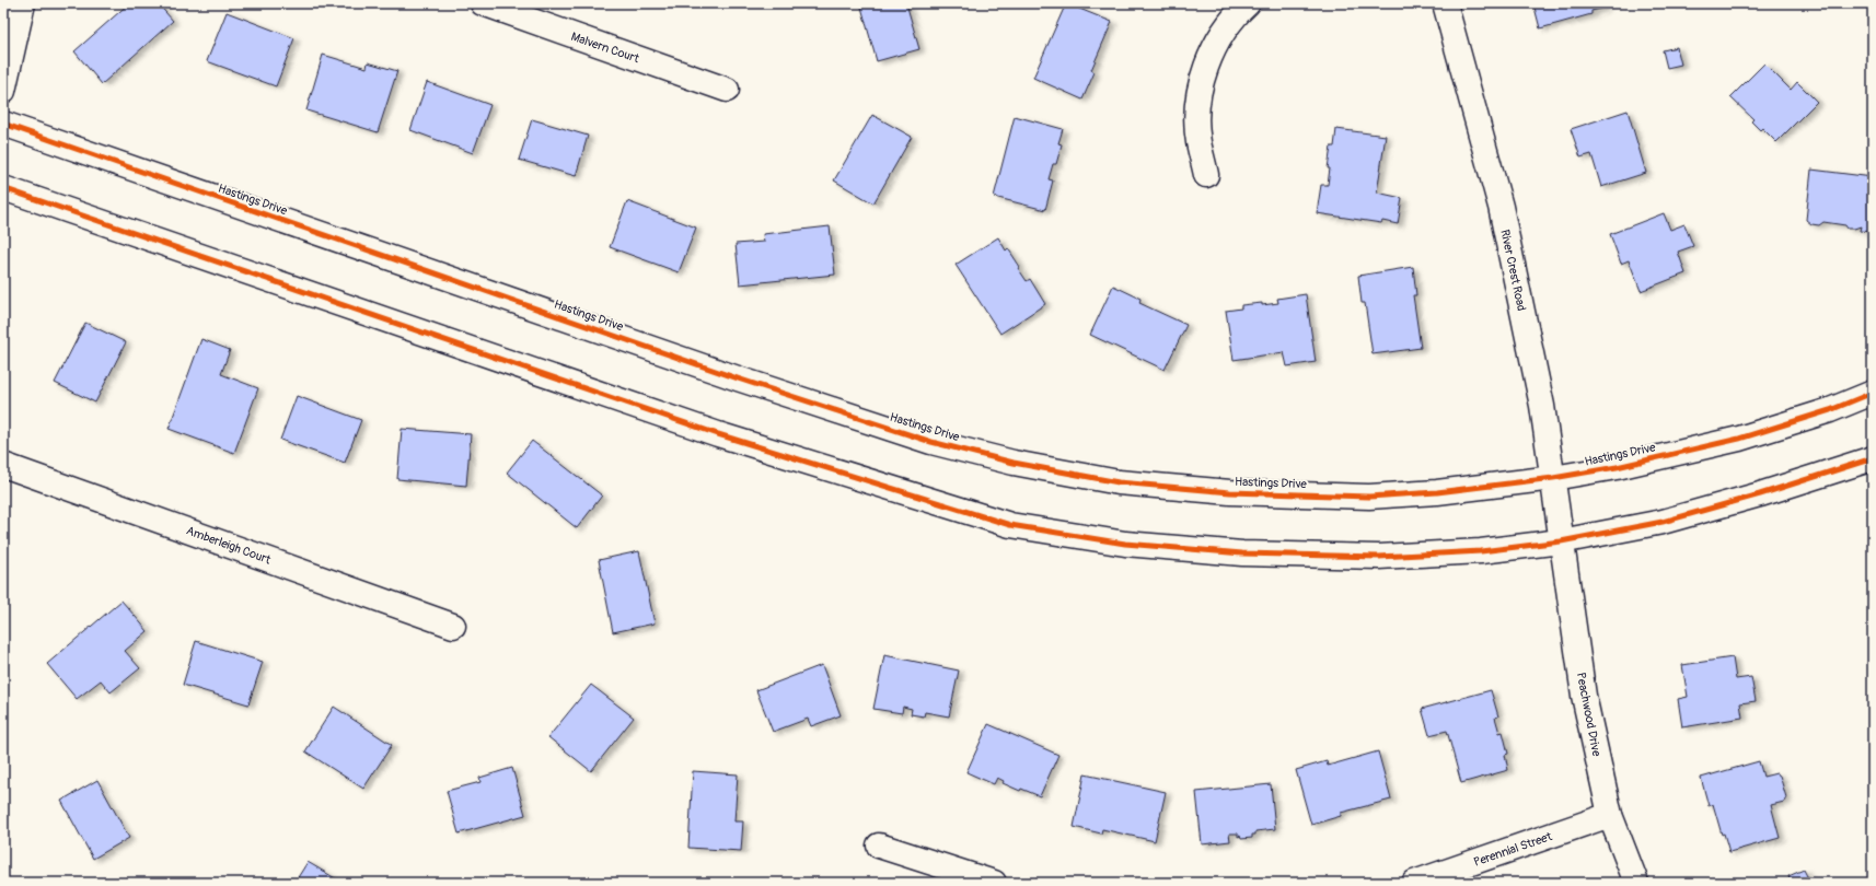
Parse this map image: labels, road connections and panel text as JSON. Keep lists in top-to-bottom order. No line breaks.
{"streets":{"street":["Malvern Court","Hastings Drive","River Crest Road","Amberleigh Court","Peachwood Drive","Perennial Street"]},"crossings":[["Hastings Drive","River Crest Road"],["River Crest Road","Peachwood Drive"],["Peachwood Drive","Perennial Street"]]}
